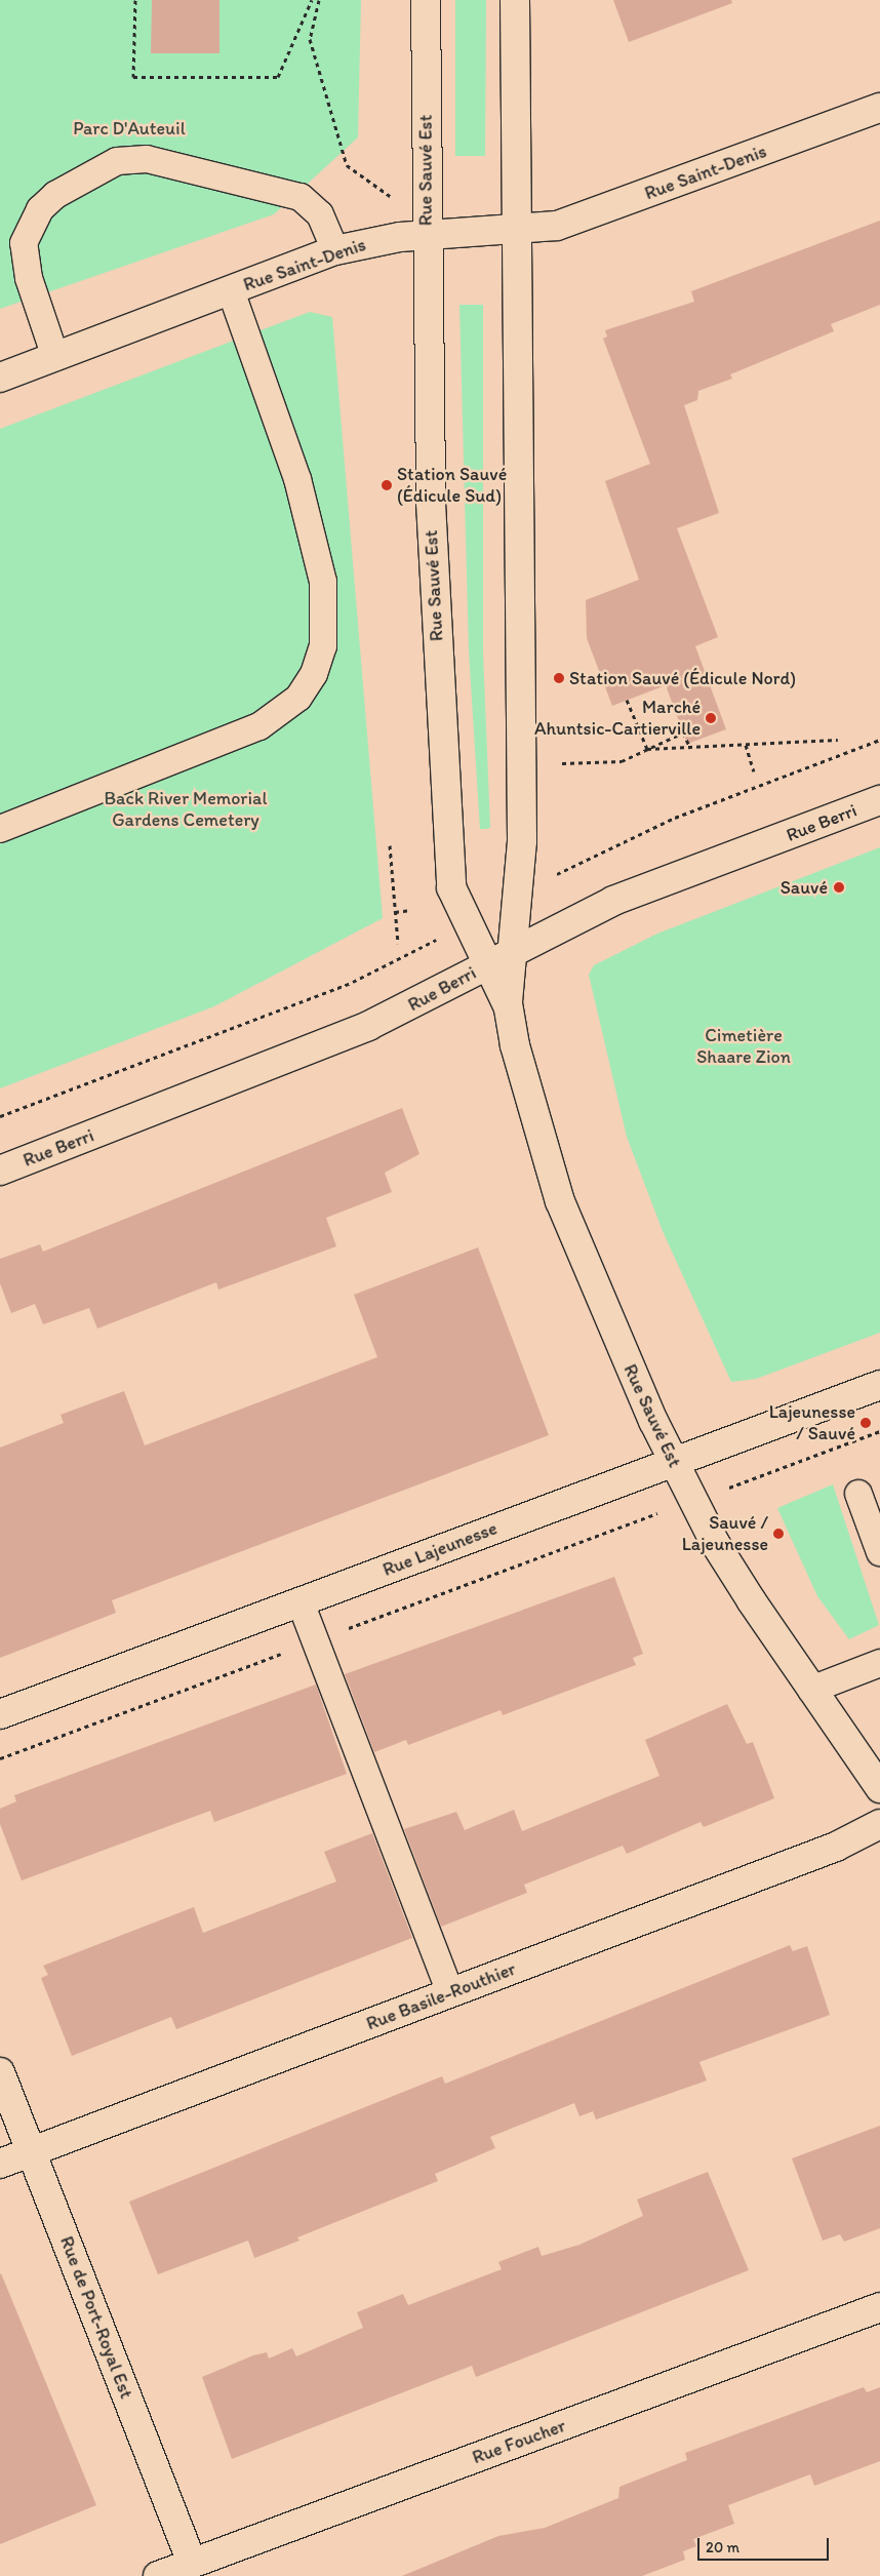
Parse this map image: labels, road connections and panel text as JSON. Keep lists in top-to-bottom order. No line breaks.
{"streets":{"main road":["Rue Sauvé Est","Rue Saint-Denis","Rue Berri","Rue Lajeunesse","Rue Basile-Routhier","Rue de Port-Royal Est","Rue Foucher"]},"crossings":[["Rue Sauvé Est","Rue Saint-Denis"],["Rue Sauvé Est","Rue Berri"],["Rue Sauvé Est","Rue Lajeunesse"],["Rue Basile-Routhier","Rue de Port-Royal Est"],["Rue de Port-Royal Est","Rue Foucher"]],"parks":["Parc D'Auteuil","Back River Memorial Gardens Cemetery","Cimetière Shaare Zion"],"places":["Station Sauvé (Édicule Sud)","Station Sauvé (Édicule Nord)","Marché Ahuntsic-Cartierville","Sauvé","Lajeunesse / Sauvé","Sauvé / Lajeunesse"],"scale_bar":"20 m"}
